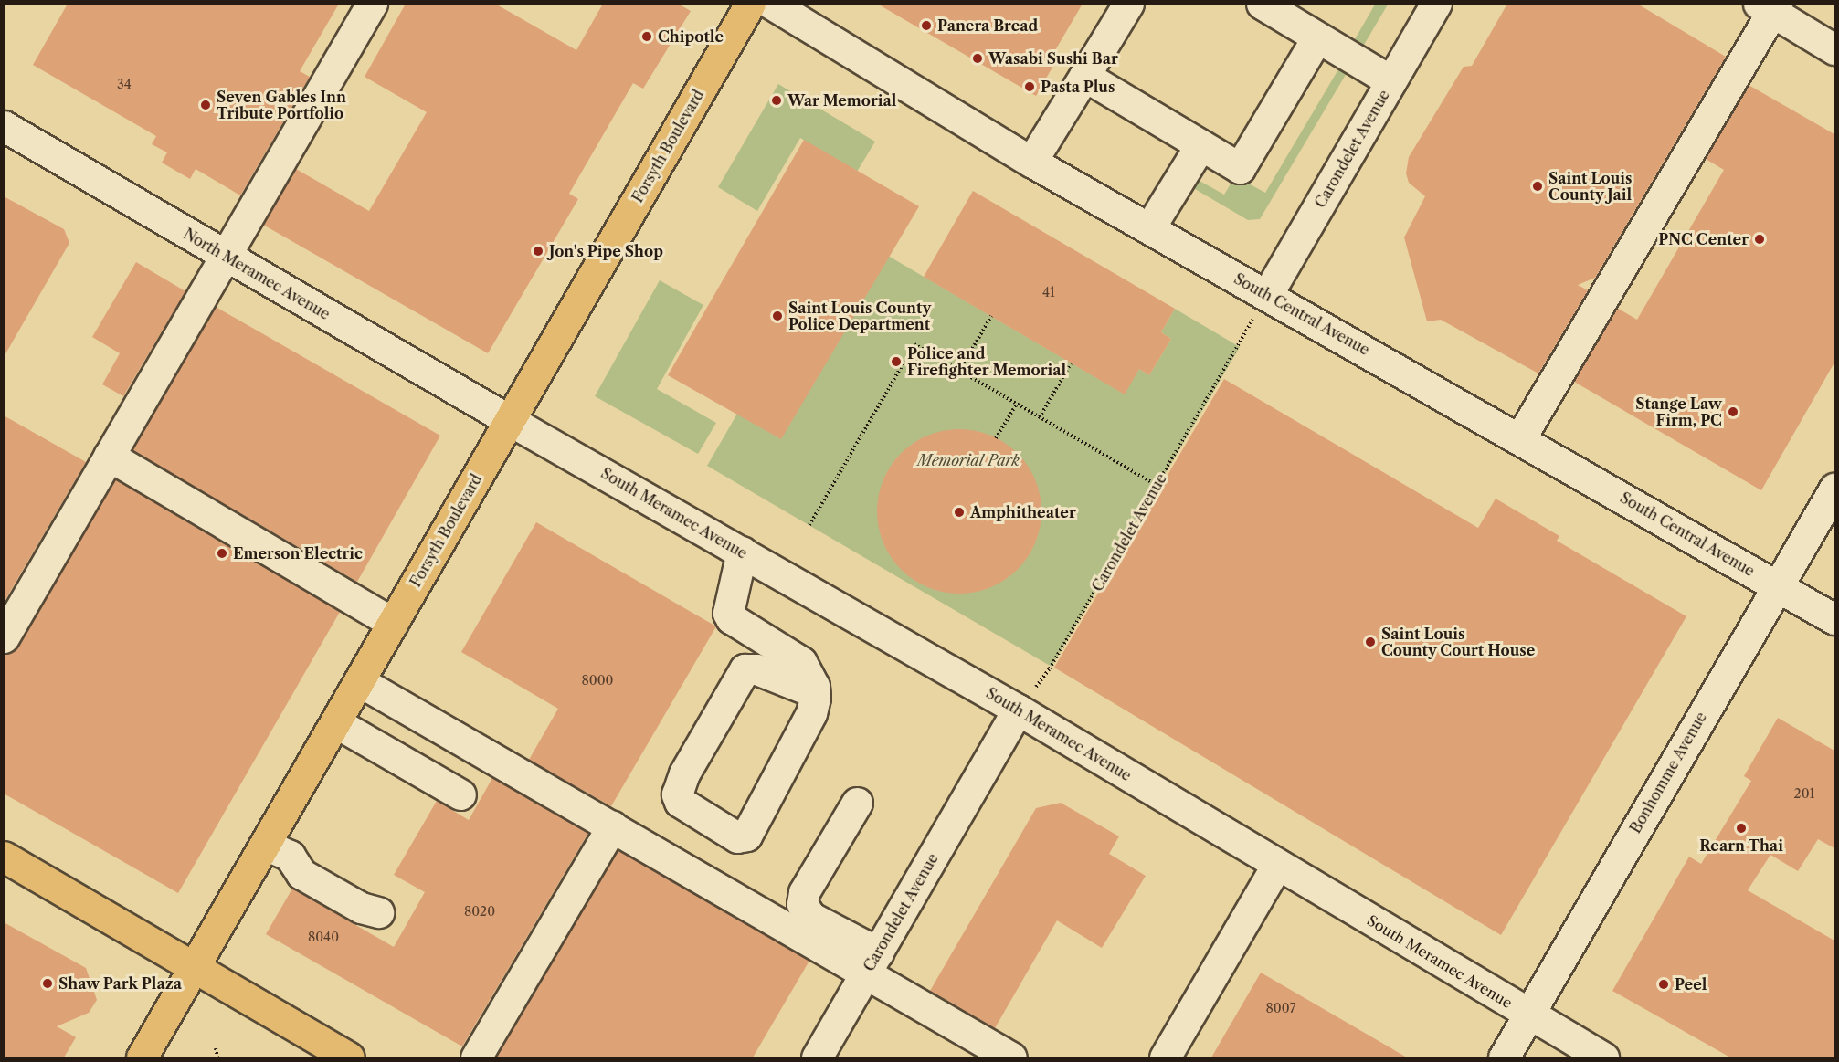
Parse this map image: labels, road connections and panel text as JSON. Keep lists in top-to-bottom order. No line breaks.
{"streets":{"main road":["Forsyth Boulevard"],"street":["Carondelet Avenue","North Meramec Avenue","South Central Avenue","South Meramec Avenue","Bonhomme Avenue"]},"crossings":[["Forsyth Boulevard","North Meramec Avenue"],["Forsyth Boulevard","South Meramec Avenue"],["Carondelet Avenue","South Central Avenue"],["Carondelet Avenue","South Meramec Avenue"],["North Meramec Avenue","South Meramec Avenue"],["South Central Avenue","Bonhomme Avenue"],["South Meramec Avenue","Bonhomme Avenue"]],"parks":["Memorial Park"],"places":["Panera Bread","Chipotle","Wasabi Sushi Bar","Pasta Plus","War Memorial","Seven Gables Inn Tribute Portfolio","Saint Louis County Jail","PNC Center","Jon's Pipe Shop","Saint Louis County Police Department","Police and Firefighter Memorial","Stange Law Firm, PC","Amphitheater","Emerson Electric","Saint Louis County Court House","Rearn Thai","Shaw Park Plaza","Peel"],"house_numbers":["34","41","8000","201","8020","8040","8007"]}
